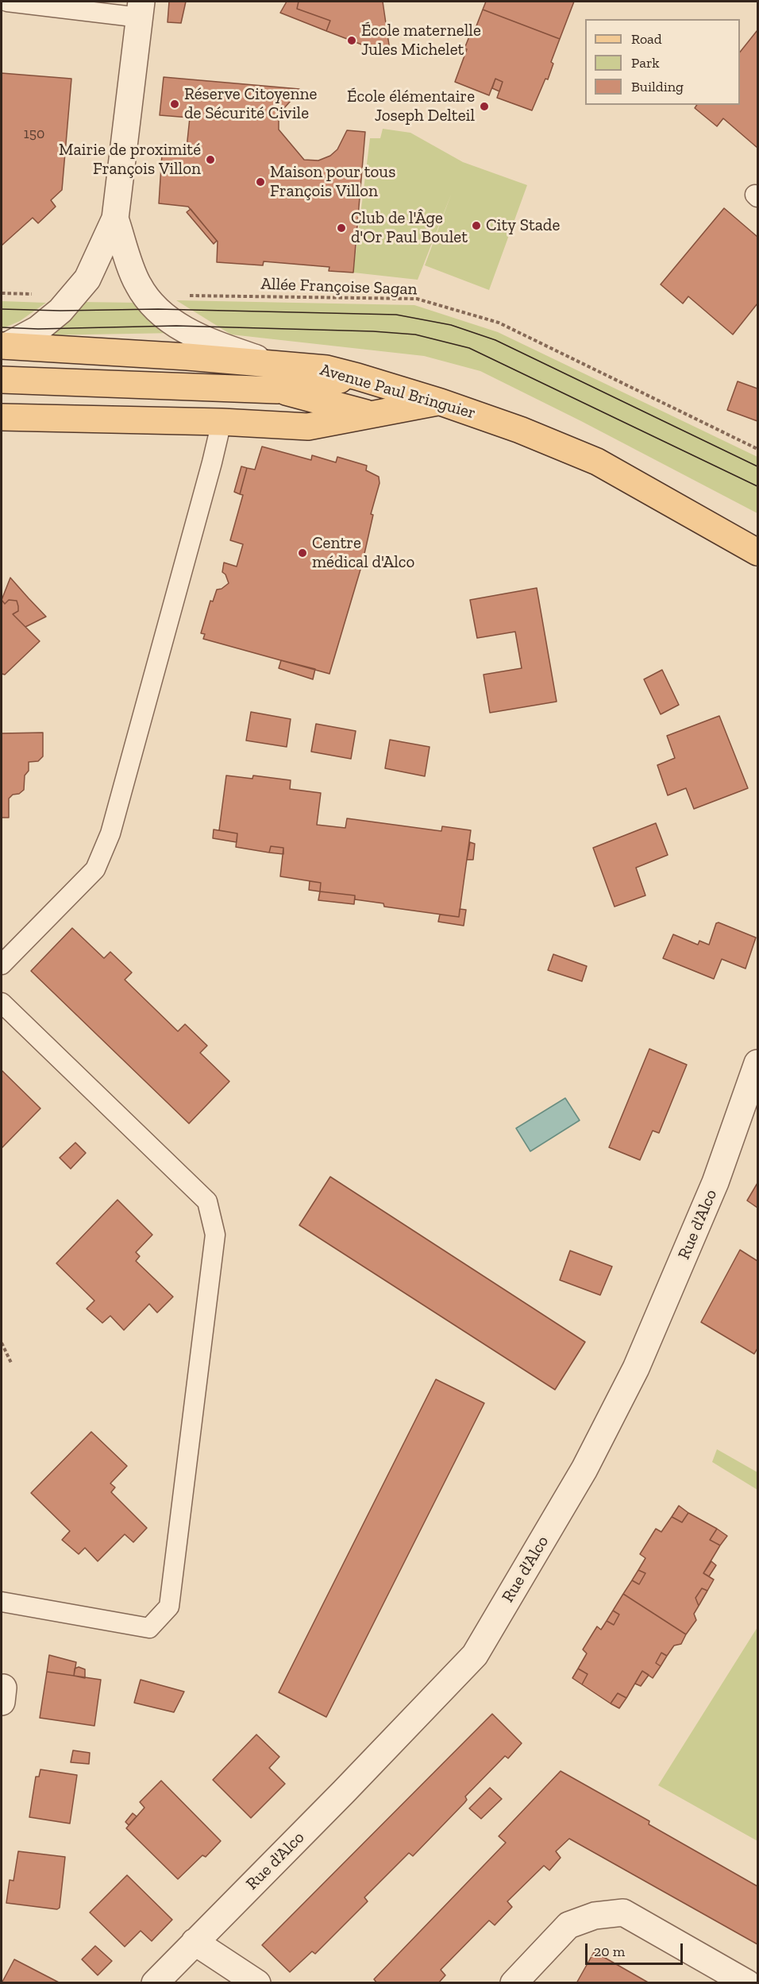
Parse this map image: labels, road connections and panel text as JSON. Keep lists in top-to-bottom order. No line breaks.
{"streets":{"main road":["Avenue Paul Bringuier"],"street":["Rue d'Alco"],"path":["Allée Françoise Sagan"]},"places":["École maternelle Jules Michelet","Réserve Citoyenne de Sécurité Civile","École élémentaire Joseph Delteil","Mairie de proximité François Villon","Maison pour tous François Villon","City Stade","Club de l'Âge d'Or Paul Boulet","Centre médical d'Alco"],"house_numbers":["150"],"legend":["Road","Park","Building"],"scale_bar":"20 m"}
